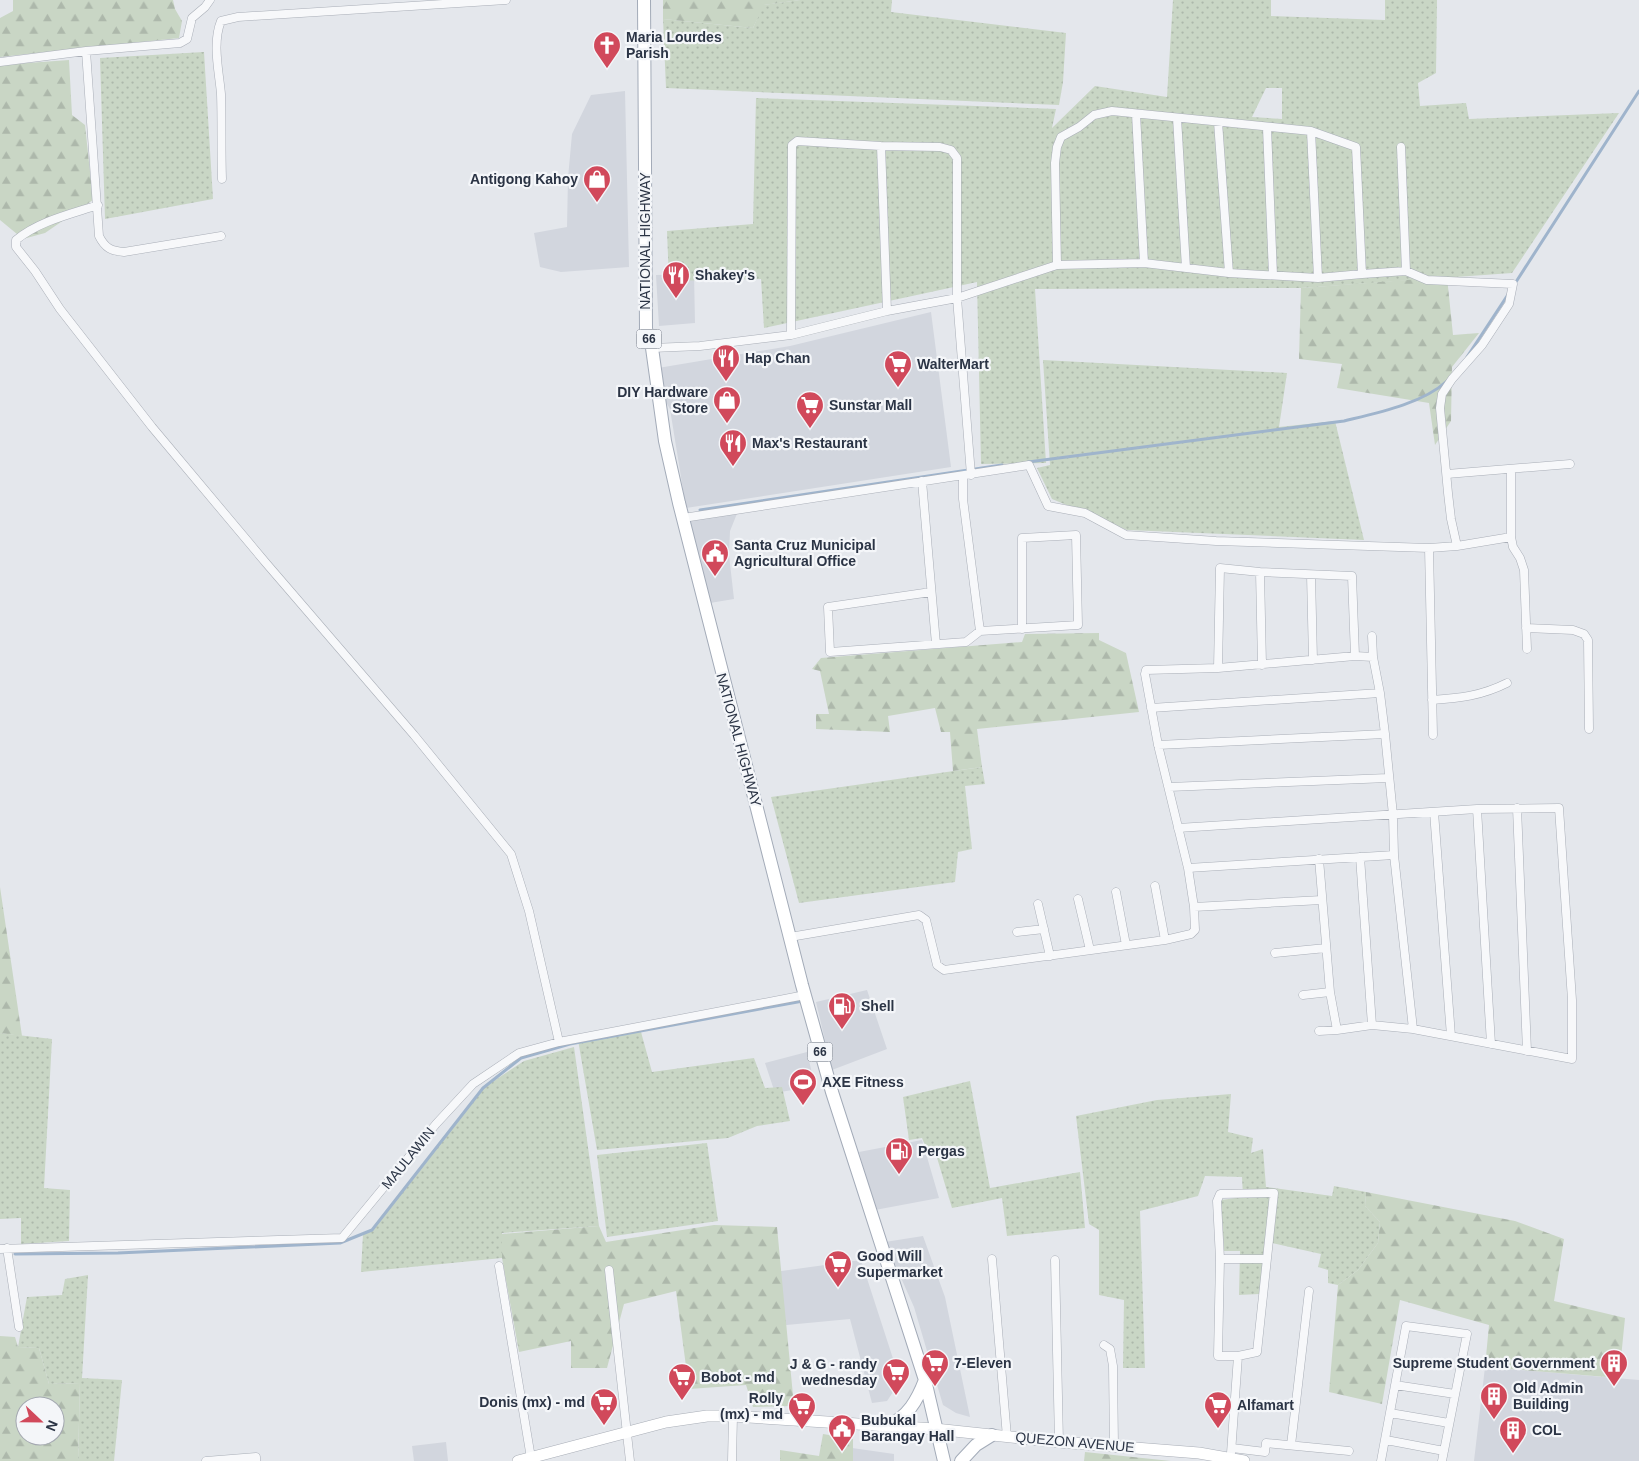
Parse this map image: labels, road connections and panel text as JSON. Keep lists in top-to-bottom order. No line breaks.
{"streets":{"main road":["NATIONAL HIGHWAY","66","QUEZON AVENUE"],"street":["MAULAWIN"]},"crossings":[["NATIONAL HIGHWAY","MAULAWIN"],["NATIONAL HIGHWAY","QUEZON AVENUE"]],"places":{"church":["Maria Lourdes Parish"],"shop":["Antigong Kahoy","DIY Hardware Store"],"restaurant":["Shakey's","Hap Chan","Max's Restaurant"],"supermarket":["WalterMart","Sunstar Mall","Good Will Supermarket","7-Eleven","J & G - randy wednesday","Bobot - md","Donis (mx) - md","Alfamart","Rolly (mx) - md"],"public building":["Santa Cruz Municipal Agricultural Office","Bubukal Barangay Hall"],"fuel station":["Shell","Pergas"],"sports":["AXE Fitness"],"building":["Supreme Student Government","Old Admin Building","COL"]},"north":"right"}
